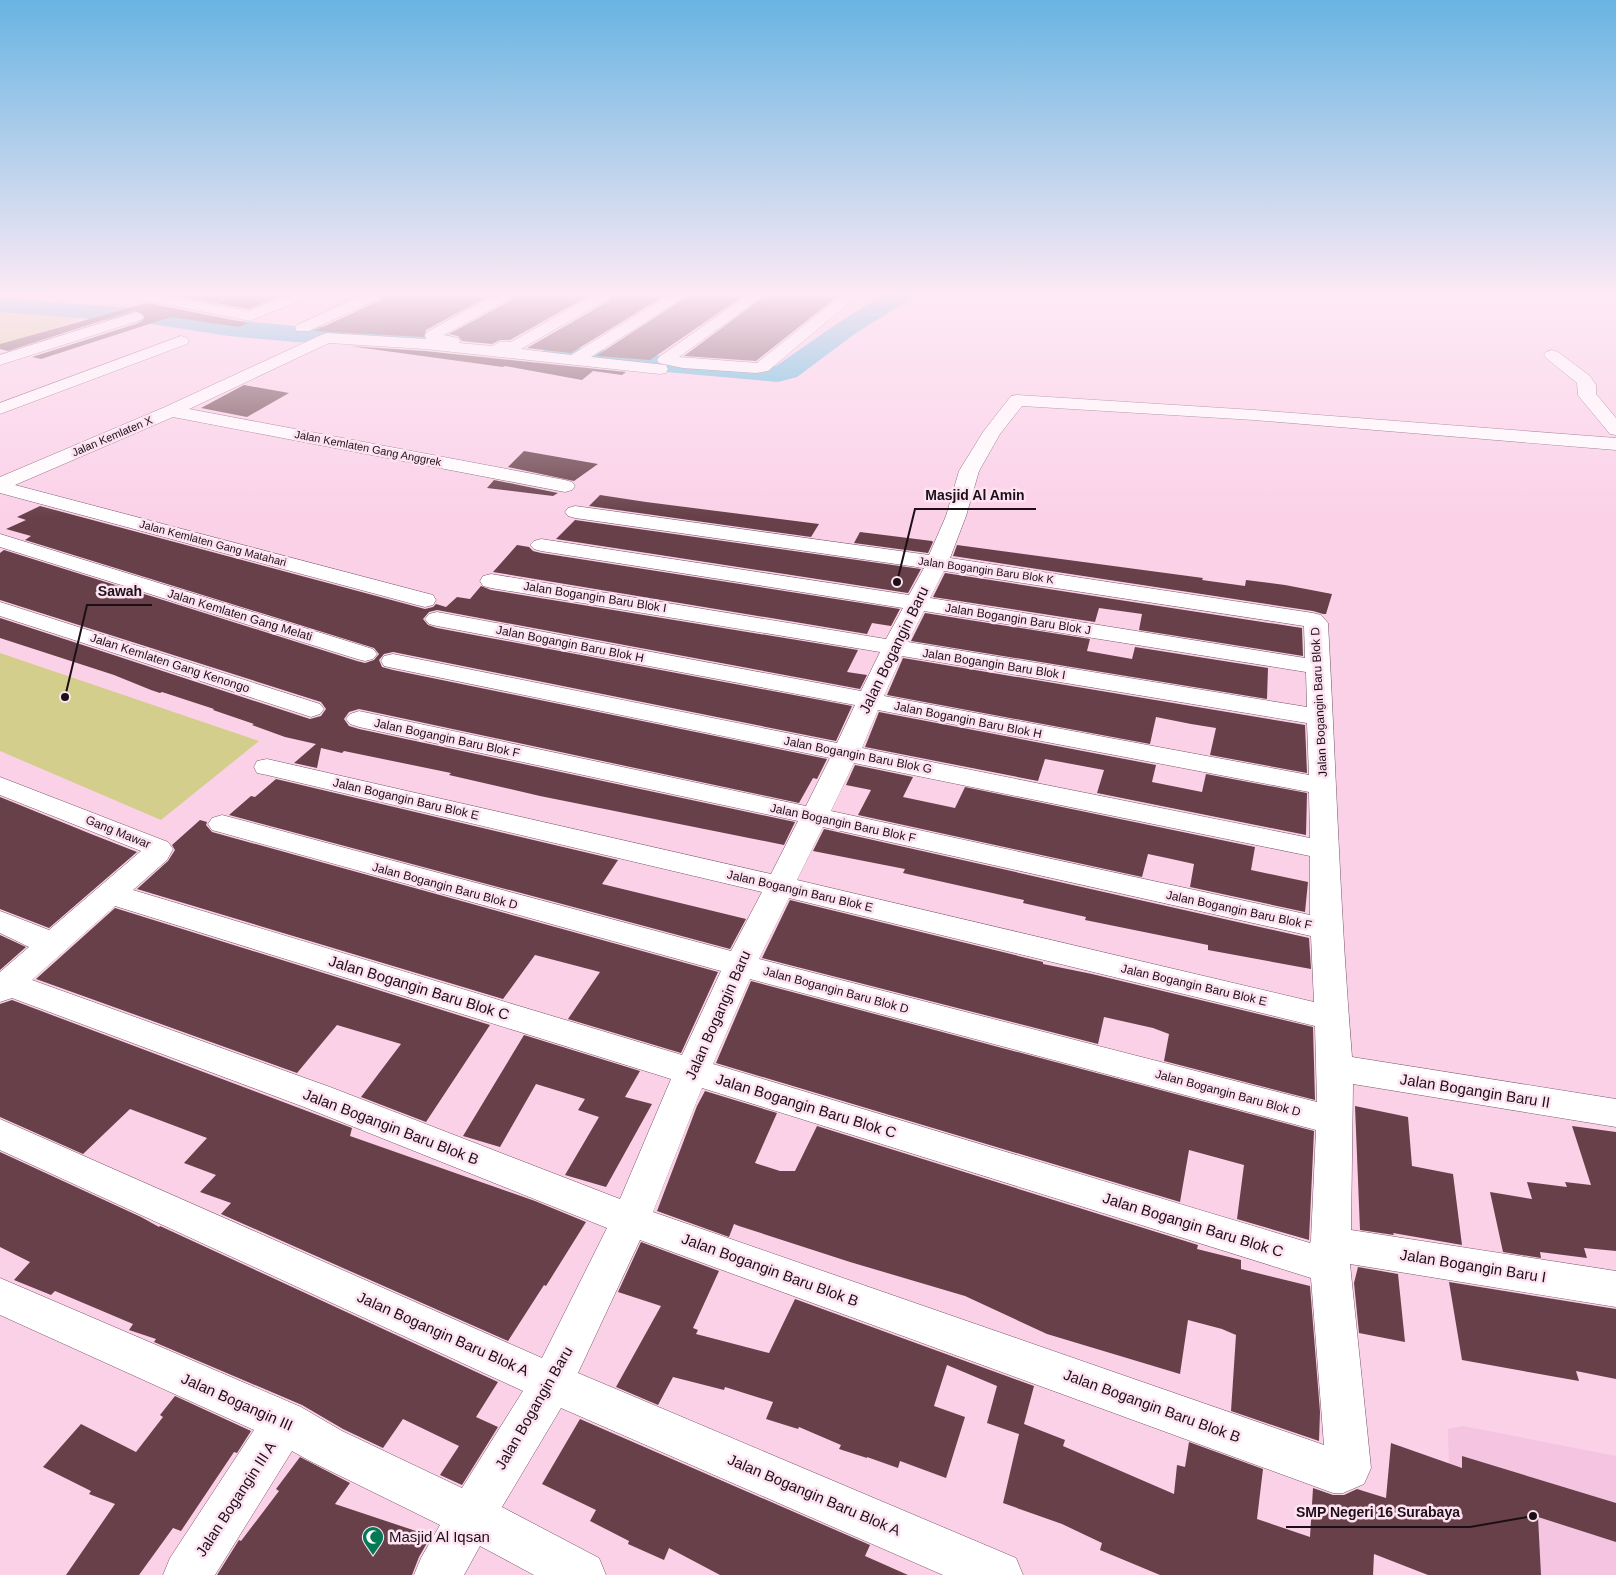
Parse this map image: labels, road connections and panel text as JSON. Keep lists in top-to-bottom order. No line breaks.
{"streets":{"street":["Jalan Kemlaten X","Jalan Kemlaten Gang Anggrek","Jalan Kemlaten Gang Matahari","Jalan Bogangin Baru Blok K","Jalan Bogangin Baru Blok I","Jalan Kemlaten Gang Melati","Jalan Bogangin Baru Blok J","Jalan Bogangin Baru Blok H","Jalan Bogangin Baru","Jalan Kemlaten Gang Kenongo","Jalan Bogangin Baru Blok D","Jalan Bogangin Baru Blok F","Jalan Bogangin Baru Blok G","Jalan Bogangin Baru Blok E","Gang Mawar","Jalan Bogangin Baru Blok C","Jalan Bogangin Baru II","Jalan Bogangin Baru Blok B","Jalan Bogangin Baru I","Jalan Bogangin Baru Blok A","Jalan Bogangin III","Jalan Bogangin III A"]},"crossings":[["Jalan Kemlaten X","Jalan Kemlaten Gang Anggrek"],["Jalan Kemlaten X","Jalan Kemlaten Gang Matahari"],["Jalan Kemlaten Gang Matahari","Jalan Bogangin Baru Blok H"],["Jalan Bogangin Baru Blok K","Jalan Bogangin Baru"],["Jalan Bogangin Baru Blok K","Jalan Bogangin Baru Blok D"],["Jalan Bogangin Baru Blok I","Jalan Bogangin Baru"],["Jalan Bogangin Baru Blok I","Jalan Bogangin Baru Blok D"],["Jalan Bogangin Baru Blok J","Jalan Bogangin Baru"],["Jalan Bogangin Baru Blok J","Jalan Bogangin Baru Blok D"],["Jalan Bogangin Baru Blok H","Jalan Bogangin Baru"],["Jalan Bogangin Baru Blok H","Jalan Bogangin Baru Blok D"],["Jalan Bogangin Baru","Jalan Bogangin Baru Blok D"],["Jalan Bogangin Baru","Jalan Bogangin Baru Blok F"],["Jalan Bogangin Baru","Jalan Bogangin Baru Blok G"],["Jalan Bogangin Baru","Jalan Bogangin Baru Blok E"],["Jalan Bogangin Baru","Jalan Bogangin Baru Blok C"],["Jalan Bogangin Baru","Jalan Bogangin Baru Blok B"],["Jalan Bogangin Baru","Jalan Bogangin Baru Blok A"],["Jalan Bogangin Baru","Jalan Bogangin III"],["Jalan Bogangin Baru Blok D","Jalan Bogangin Baru Blok F"],["Jalan Bogangin Baru Blok D","Jalan Bogangin Baru Blok G"],["Jalan Bogangin Baru Blok D","Jalan Bogangin Baru Blok E"],["Jalan Bogangin Baru Blok D","Jalan Bogangin Baru Blok C"],["Jalan Bogangin Baru Blok D","Jalan Bogangin Baru II"],["Jalan Bogangin Baru Blok D","Jalan Bogangin Baru Blok B"],["Jalan Bogangin Baru Blok D","Jalan Bogangin Baru I"],["Gang Mawar","Jalan Bogangin Baru Blok C"],["Gang Mawar","Jalan Bogangin Baru Blok B"],["Jalan Bogangin Baru Blok C","Jalan Bogangin Baru Blok B"],["Jalan Bogangin Baru Blok C","Jalan Bogangin Baru I"],["Jalan Bogangin Baru Blok B","Jalan Bogangin Baru I"],["Jalan Bogangin III","Jalan Bogangin III A"]],"places":{"other":["Masjid Al Amin","Sawah","SMP Negeri 16 Surabaya"],"mosque":["Masjid Al Iqsan"]}}
